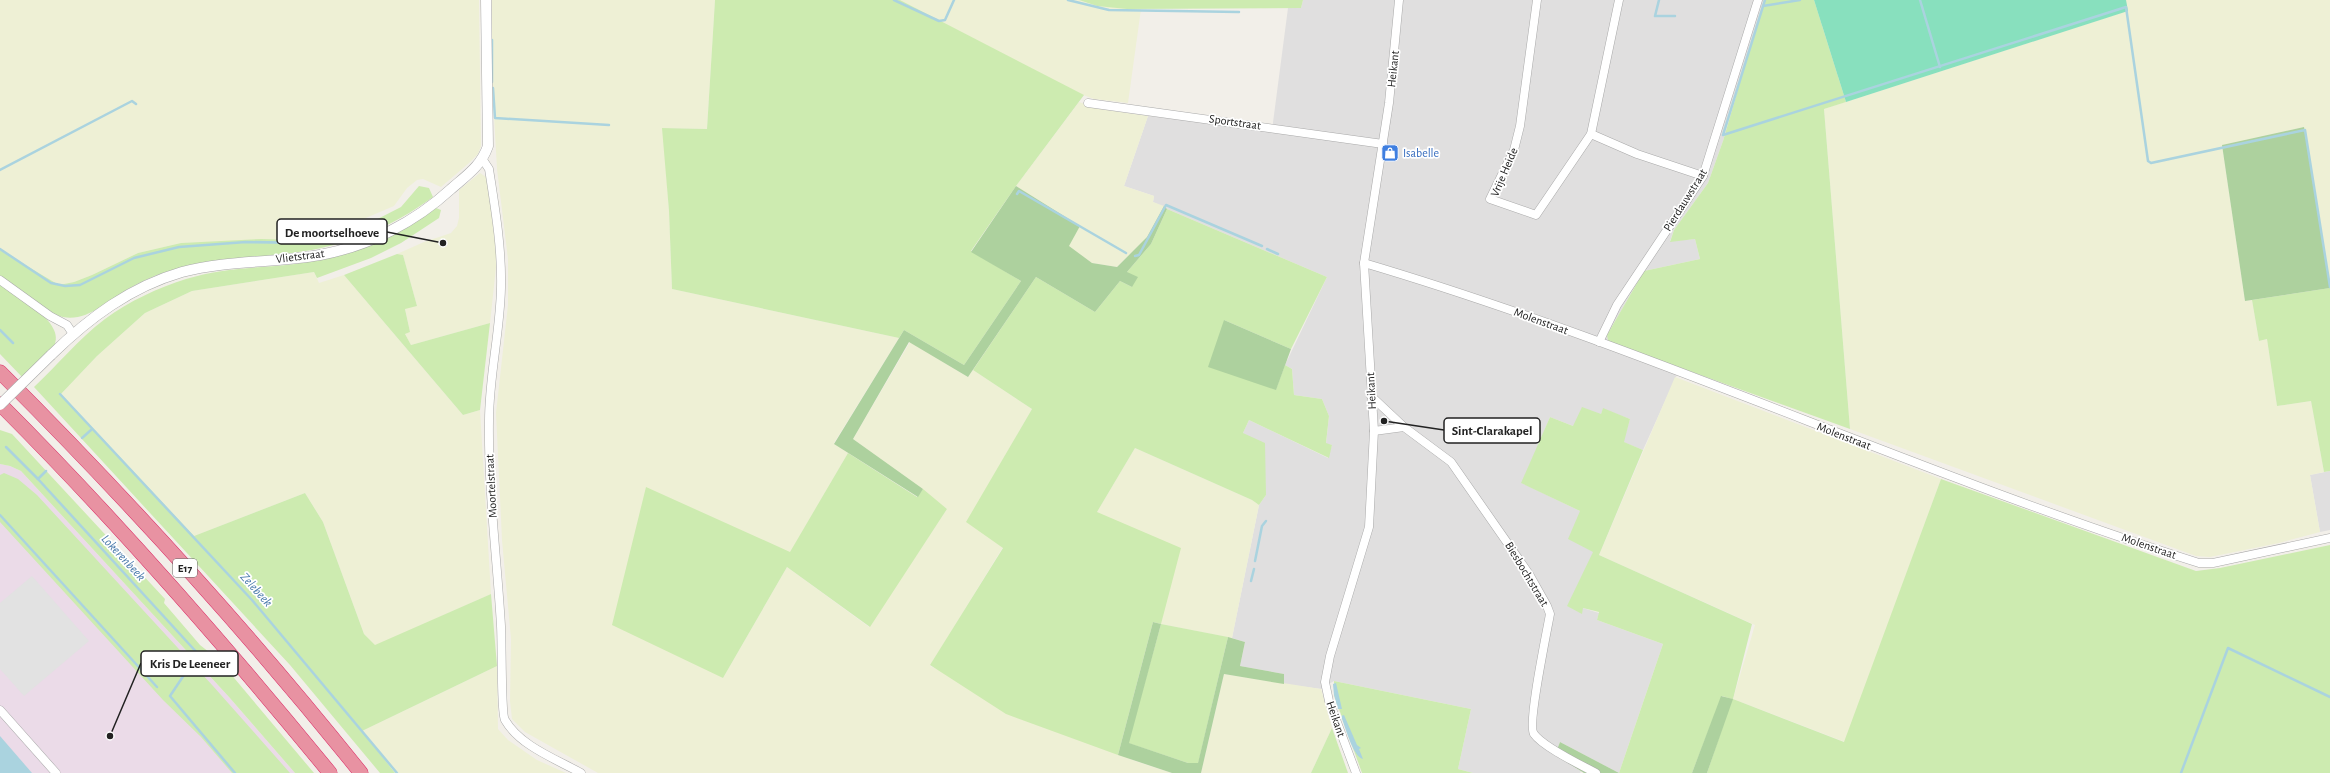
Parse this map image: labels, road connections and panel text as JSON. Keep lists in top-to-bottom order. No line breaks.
{"streets":{"highway":["E17"],"street":["Heikant","Sportstraat","Vrije Heide","Pierdauwstraat","Vlietstraat","Molenstraat","Moortelstraat","Biesbochtstraat"]},"crossings":[["Heikant","Sportstraat"],["Heikant","Molenstraat"],["Heikant","Biesbochtstraat"],["Pierdauwstraat","Molenstraat"],["Vlietstraat","Moortelstraat"],["Vlietstraat","E17"]],"water":["Lokerenbeek","Zelebeek"],"places":{"shop":["Isabelle"],"other":["De moortselhoeve","Sint-Clarakapel","Kris De Leeneer"]}}
